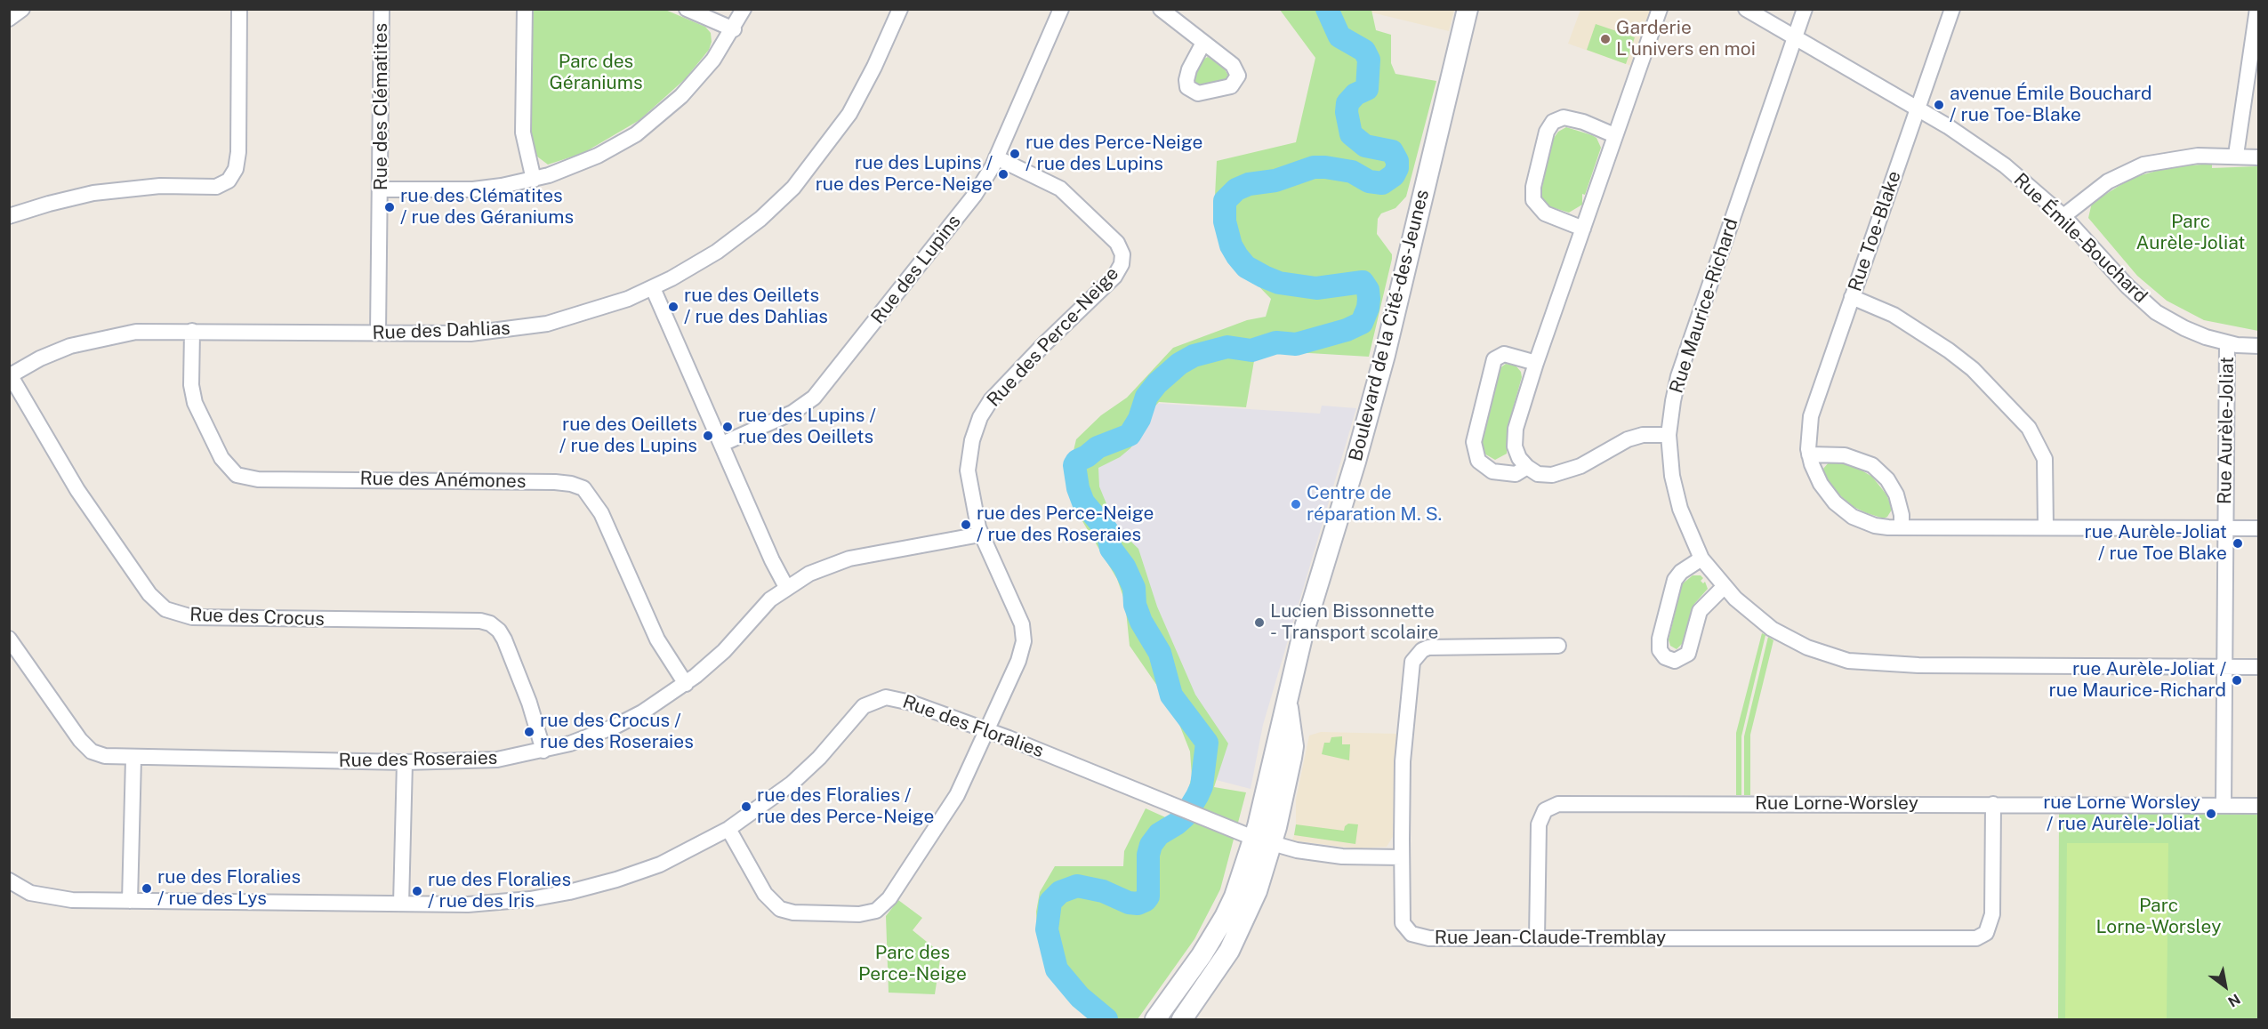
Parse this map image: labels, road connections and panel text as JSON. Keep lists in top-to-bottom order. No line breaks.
{"streets":{"main road":["Boulevard de la Cité-des-Jeunes"],"street":["Rue des Clématites","Rue Toe-Blake","Rue Émile-Bouchard","Rue des Lupins","Rue Maurice-Richard","Rue des Dahlias","Rue des Perce-Neige","Rue Aurèle-Joliat","Rue des Anémones","Rue des Crocus","Rue des Floralies","Rue des Roseraies","Rue Lorne-Worsley","Rue Jean-Claude-Tremblay"]},"crossings":[["Rue des Clématites","Rue des Dahlias"],["Rue Toe-Blake","Rue Émile-Bouchard"],["Rue Toe-Blake","Rue Aurèle-Joliat"],["Rue Émile-Bouchard","Rue Maurice-Richard"],["Rue Émile-Bouchard","Rue Aurèle-Joliat"],["Rue des Lupins","Rue des Perce-Neige"],["Rue Maurice-Richard","Rue Aurèle-Joliat"],["Boulevard de la Cité-des-Jeunes","Rue des Floralies"],["Rue des Dahlias","Rue des Anémones"],["Rue des Dahlias","Rue des Crocus"],["Rue des Perce-Neige","Rue des Floralies"],["Rue des Perce-Neige","Rue des Roseraies"],["Rue Aurèle-Joliat","Rue Lorne-Worsley"],["Rue des Anémones","Rue des Roseraies"],["Rue des Crocus","Rue des Roseraies"],["Rue des Floralies","Rue Jean-Claude-Tremblay"],["Rue Lorne-Worsley","Rue Jean-Claude-Tremblay"]],"parks":["Parc des Géraniums","Parc Aurèle-Joliat","Parc Lorne-Worsley","Parc des Perce-Neige"],"places":["Garderie L'univers en moi","avenue Émile Bouchard / rue Toe-Blake","rue des Perce-Neige / rue des Lupins","rue des Lupins / rue des Perce-Neige","rue des Clématites / rue des Géraniums","rue des Oeillets / rue des Dahlias","rue des Lupins / rue des Oeillets","rue des Oeillets / rue des Lupins","Centre de réparation M. S.","rue des Perce-Neige / rue des Roseraies","rue Aurèle-Joliat / rue Toe Blake","Lucien Bissonnette - Transport scolaire","rue Aurèle-Joliat / rue Maurice-Richard","rue des Crocus / rue des Roseraies","rue des Floralies / rue des Perce-Neige","rue Lorne Worsley / rue Aurèle-Joliat","rue des Floralies / rue des Lys","rue des Floralies / rue des Iris"],"north":"bottom right"}
